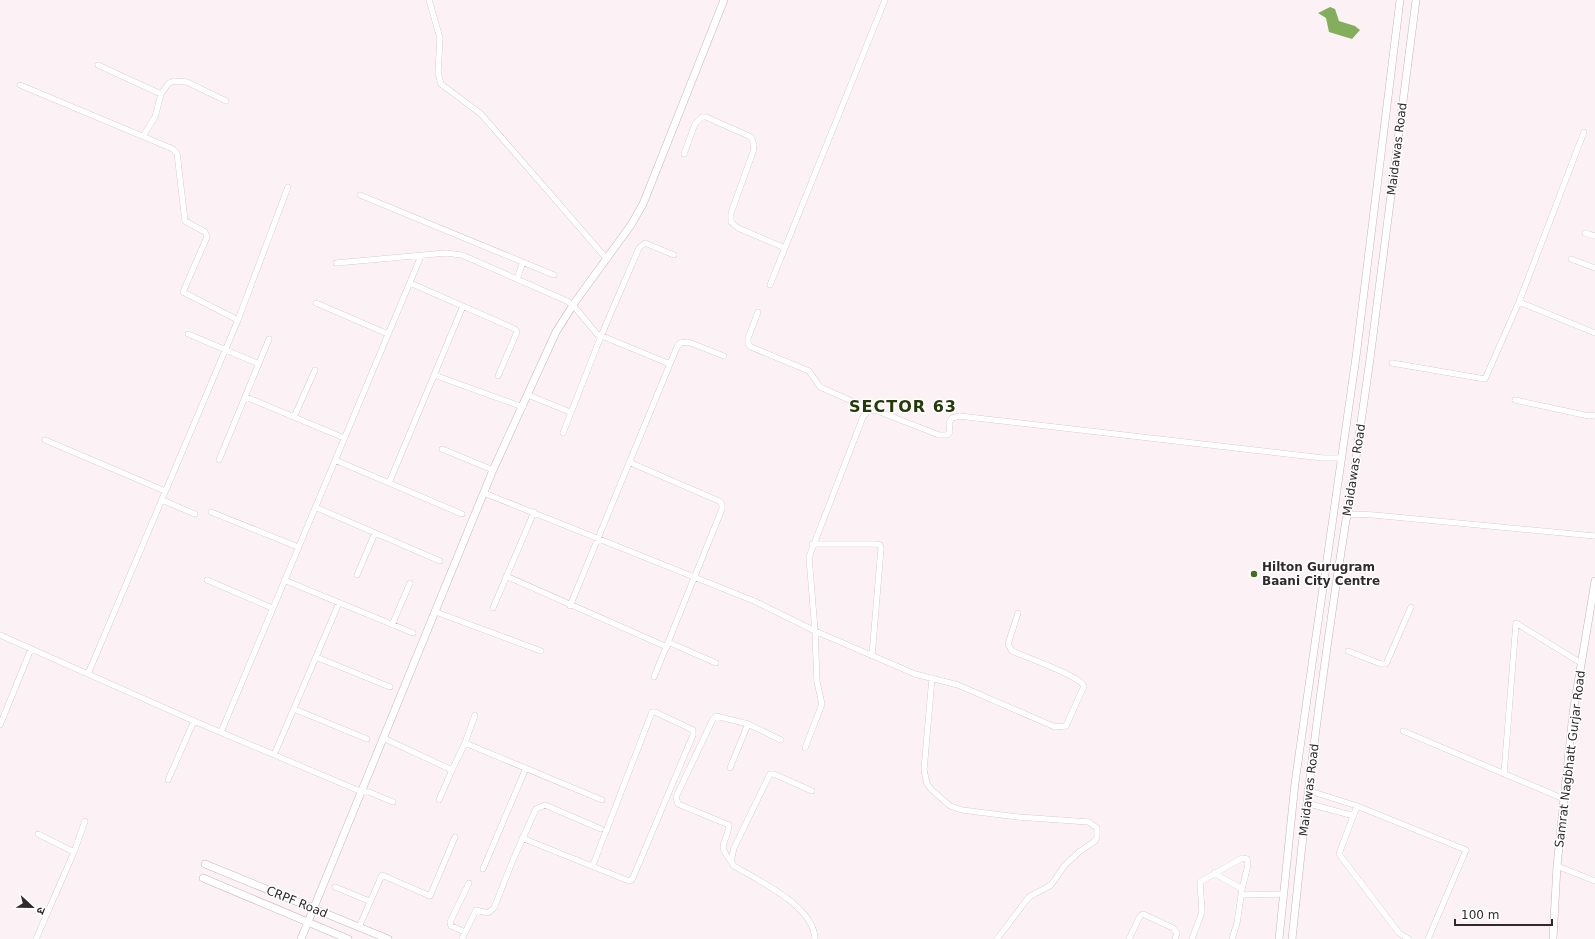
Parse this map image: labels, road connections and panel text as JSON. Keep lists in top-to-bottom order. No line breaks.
{"streets":{"street":["Maidawas Road","Samrat Nagbhatt Gurjar Road","CRPF Road"]},"districts":["SECTOR 63"],"places":["Hilton Gurugram Baani City Centre"],"scale_bar":"100 m","north":"right"}
